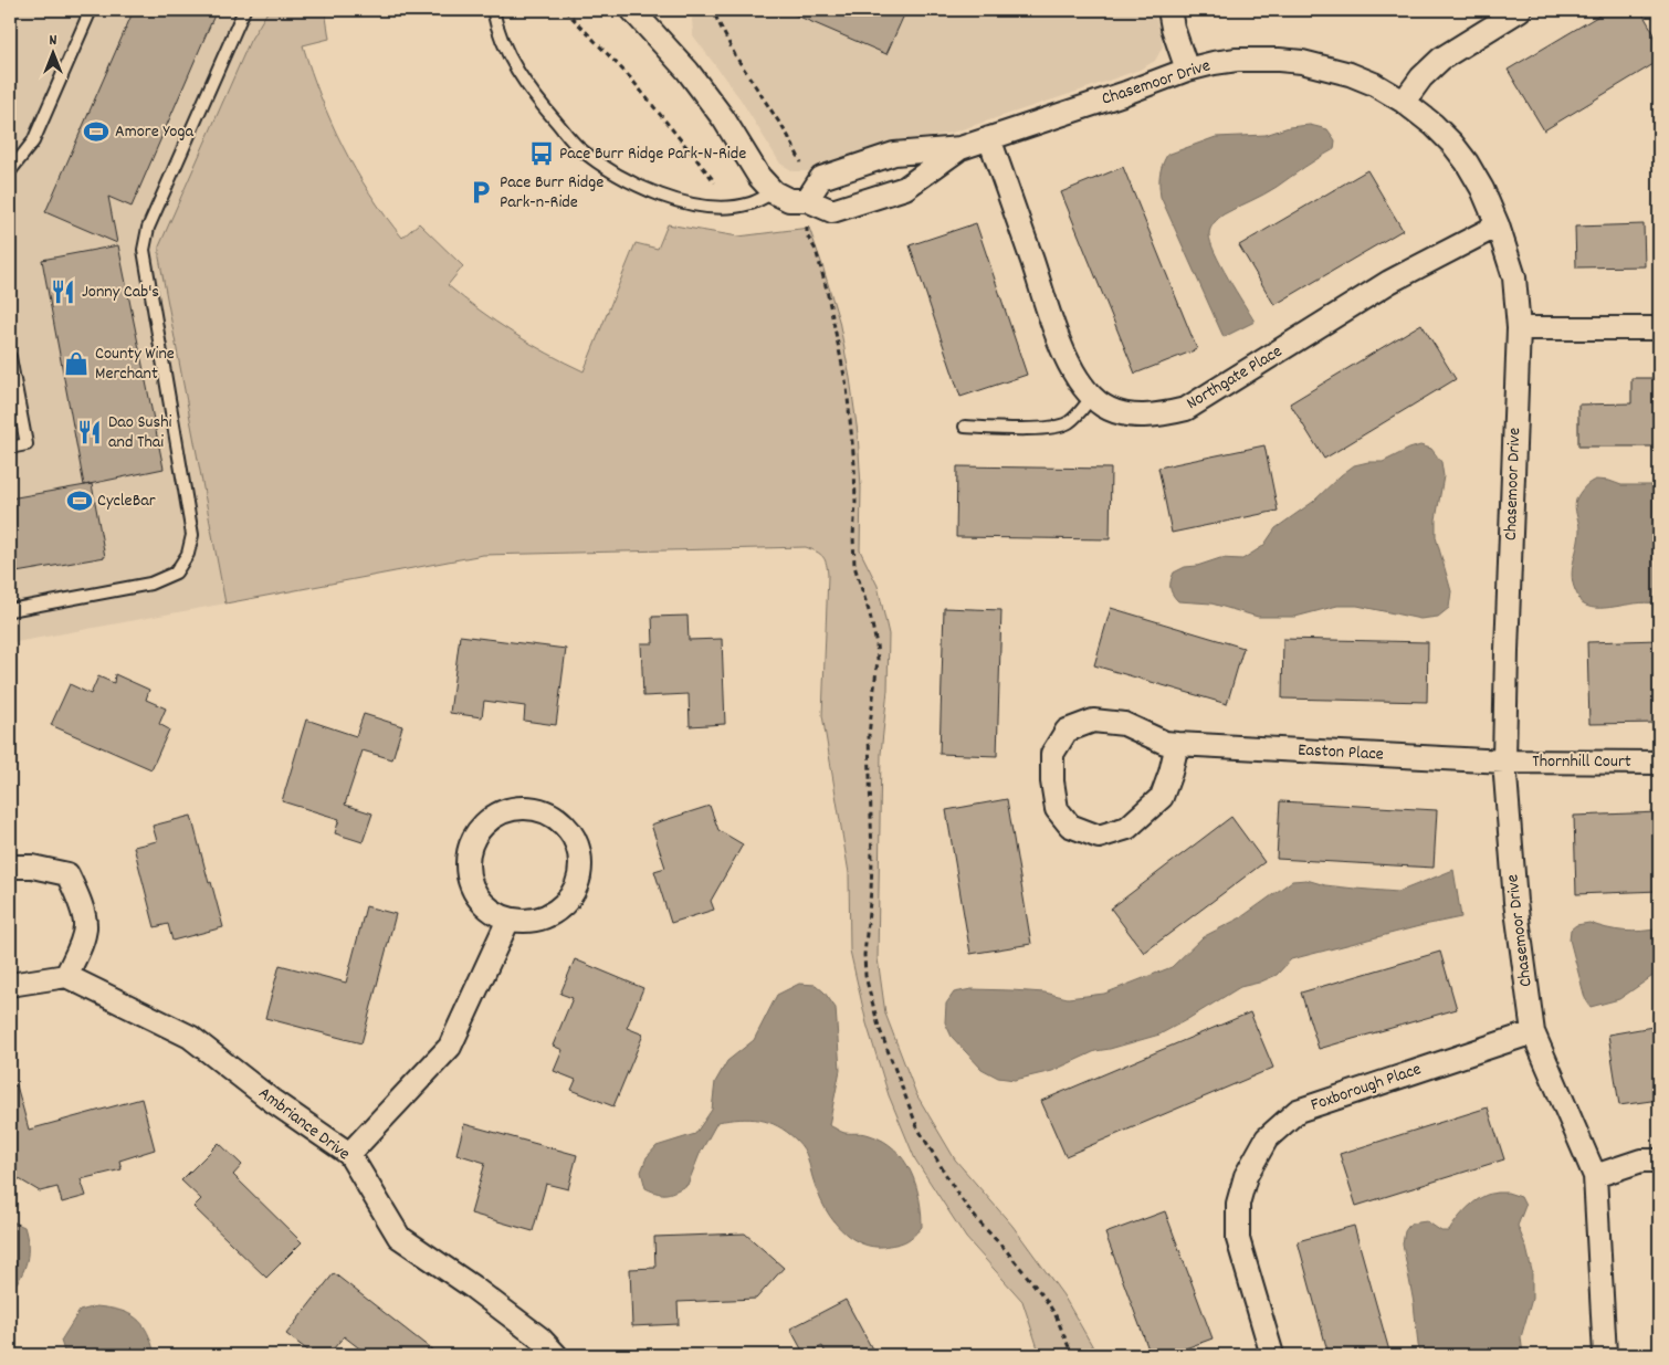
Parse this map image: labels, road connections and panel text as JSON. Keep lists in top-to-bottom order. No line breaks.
{"streets":{"street":["Chasemoor Drive","Northgate Place","Easton Place","Thornhill Court","Foxborough Place","Ambriance Drive"]},"crossings":[["Chasemoor Drive","Northgate Place"],["Chasemoor Drive","Easton Place"],["Chasemoor Drive","Thornhill Court"],["Chasemoor Drive","Foxborough Place"],["Easton Place","Thornhill Court"]],"places":{"sports":["Amore Yoga","CycleBar"],"bus stop":["Pace Burr Ridge Park-N-Ride"],"parking":["Pace Burr Ridge Park-n-Ride"],"restaurant":["Jonny Cab's","Dao Sushi and Thai"],"shop":["County Wine Merchant"]},"north":"top"}
